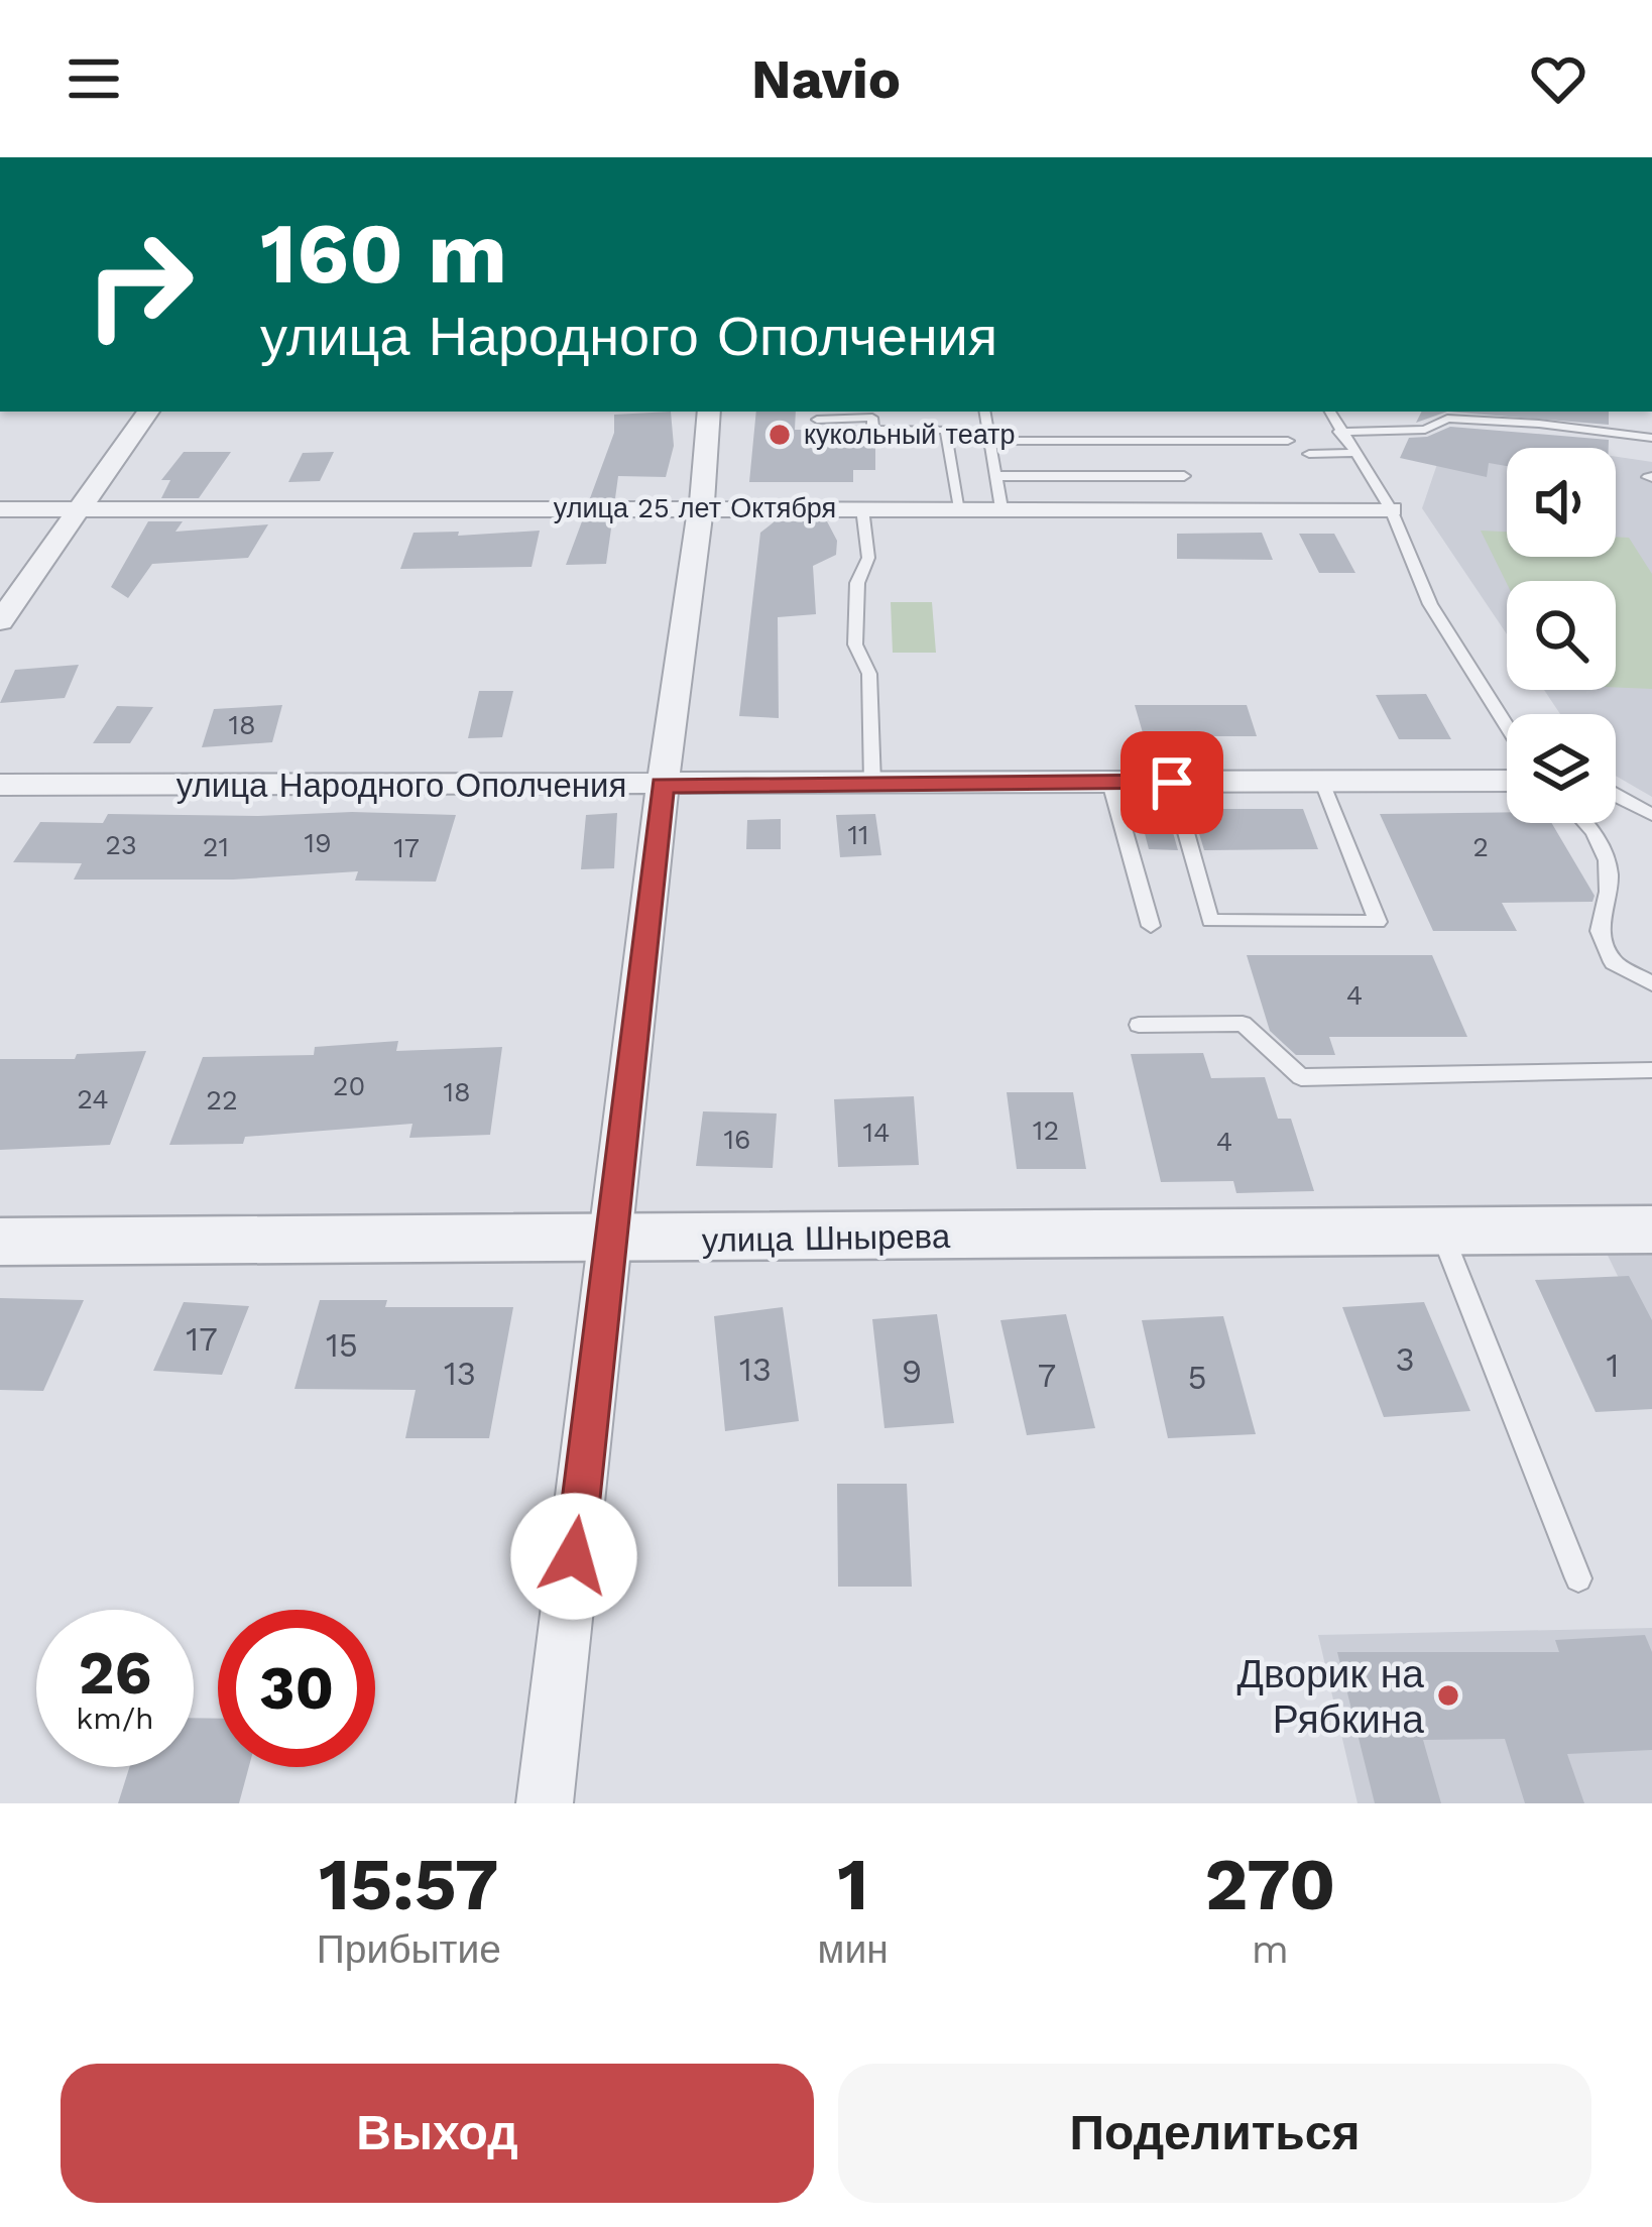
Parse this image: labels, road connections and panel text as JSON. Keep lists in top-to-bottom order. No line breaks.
{"streets":{"street":["улица 25 лет Октября","улица Народного Ополчения","улица Шнырева"]},"places":["кукольный театр","Дворик на Рябкина"],"house_numbers":["18","11","19","23","21","2","17","4","20","18","24","22","12","14","16","4","17","15","3","1","13","9","13","7","5"],"page":{"header":"Navio","turn":["160 m","улица Народного Ополчения"],"speed":"26 km/h","limit":"30","eta":["15:57","Прибытие","1","мин","270","m"],"buttons":["Выход","Поделиться"]}}
